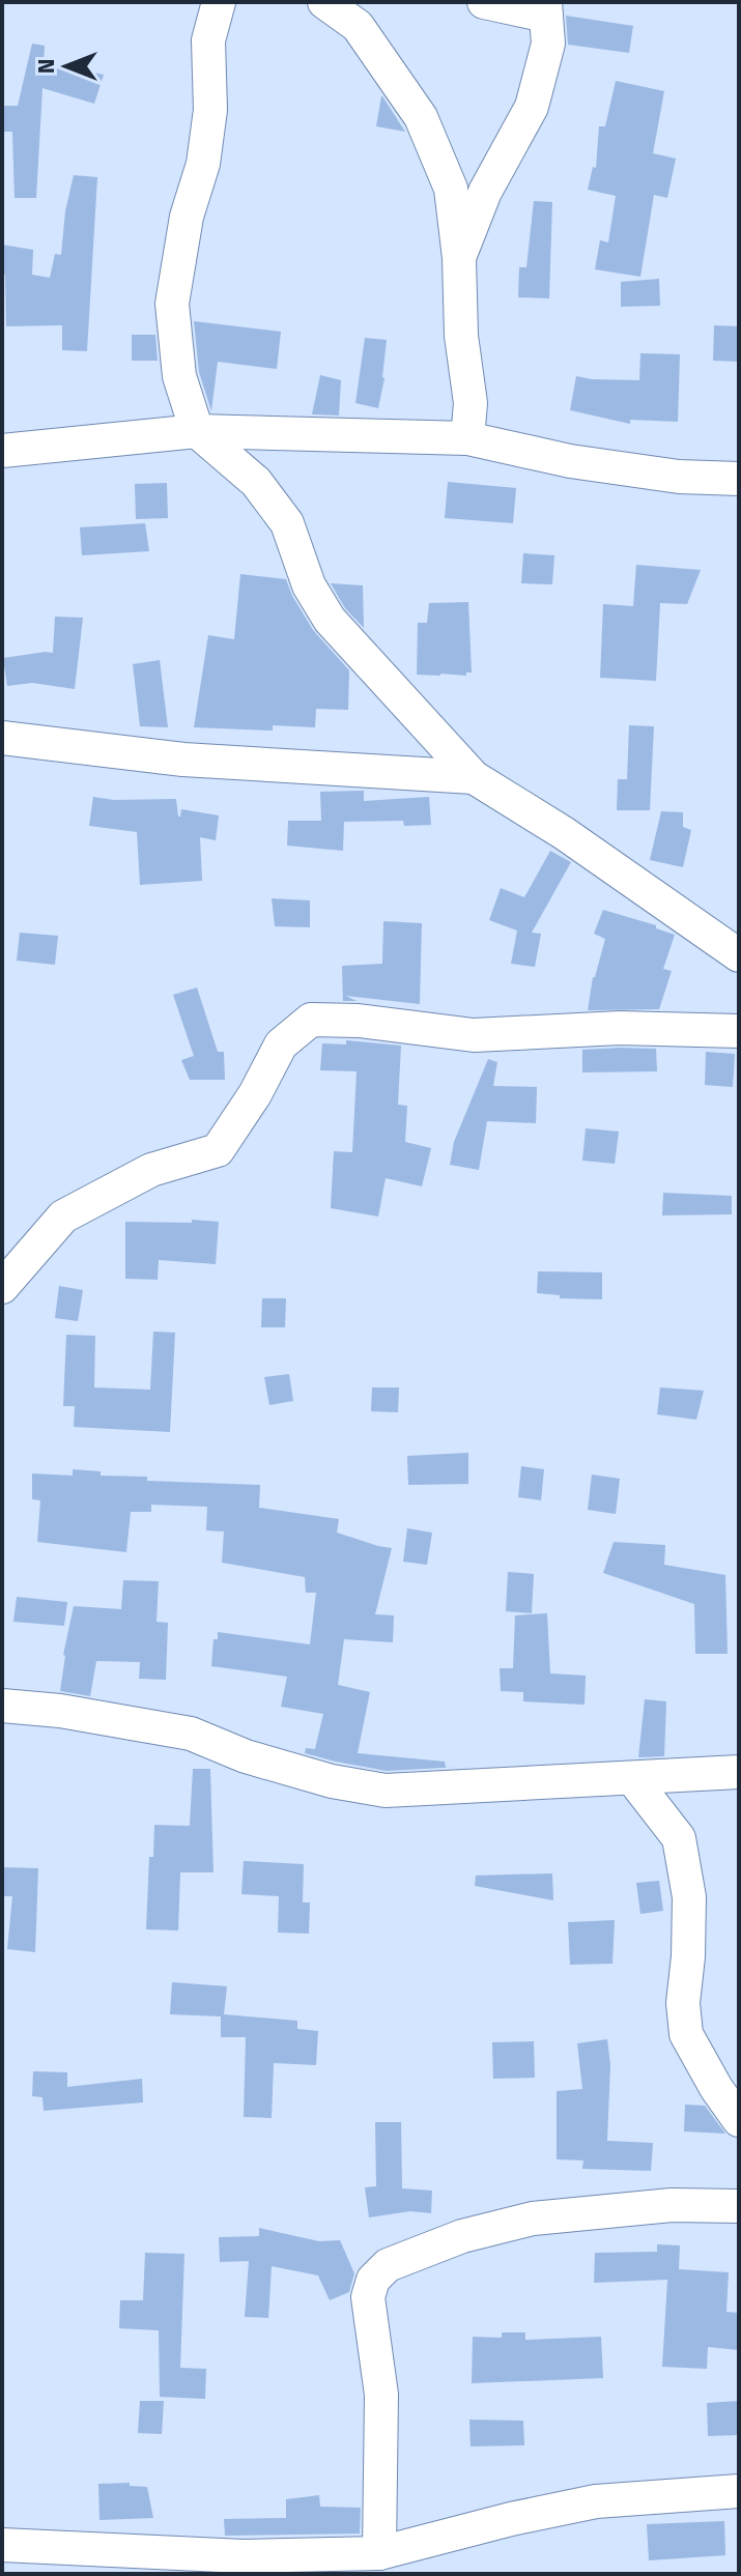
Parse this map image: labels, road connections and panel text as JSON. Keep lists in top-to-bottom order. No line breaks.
{"north":"left"}
